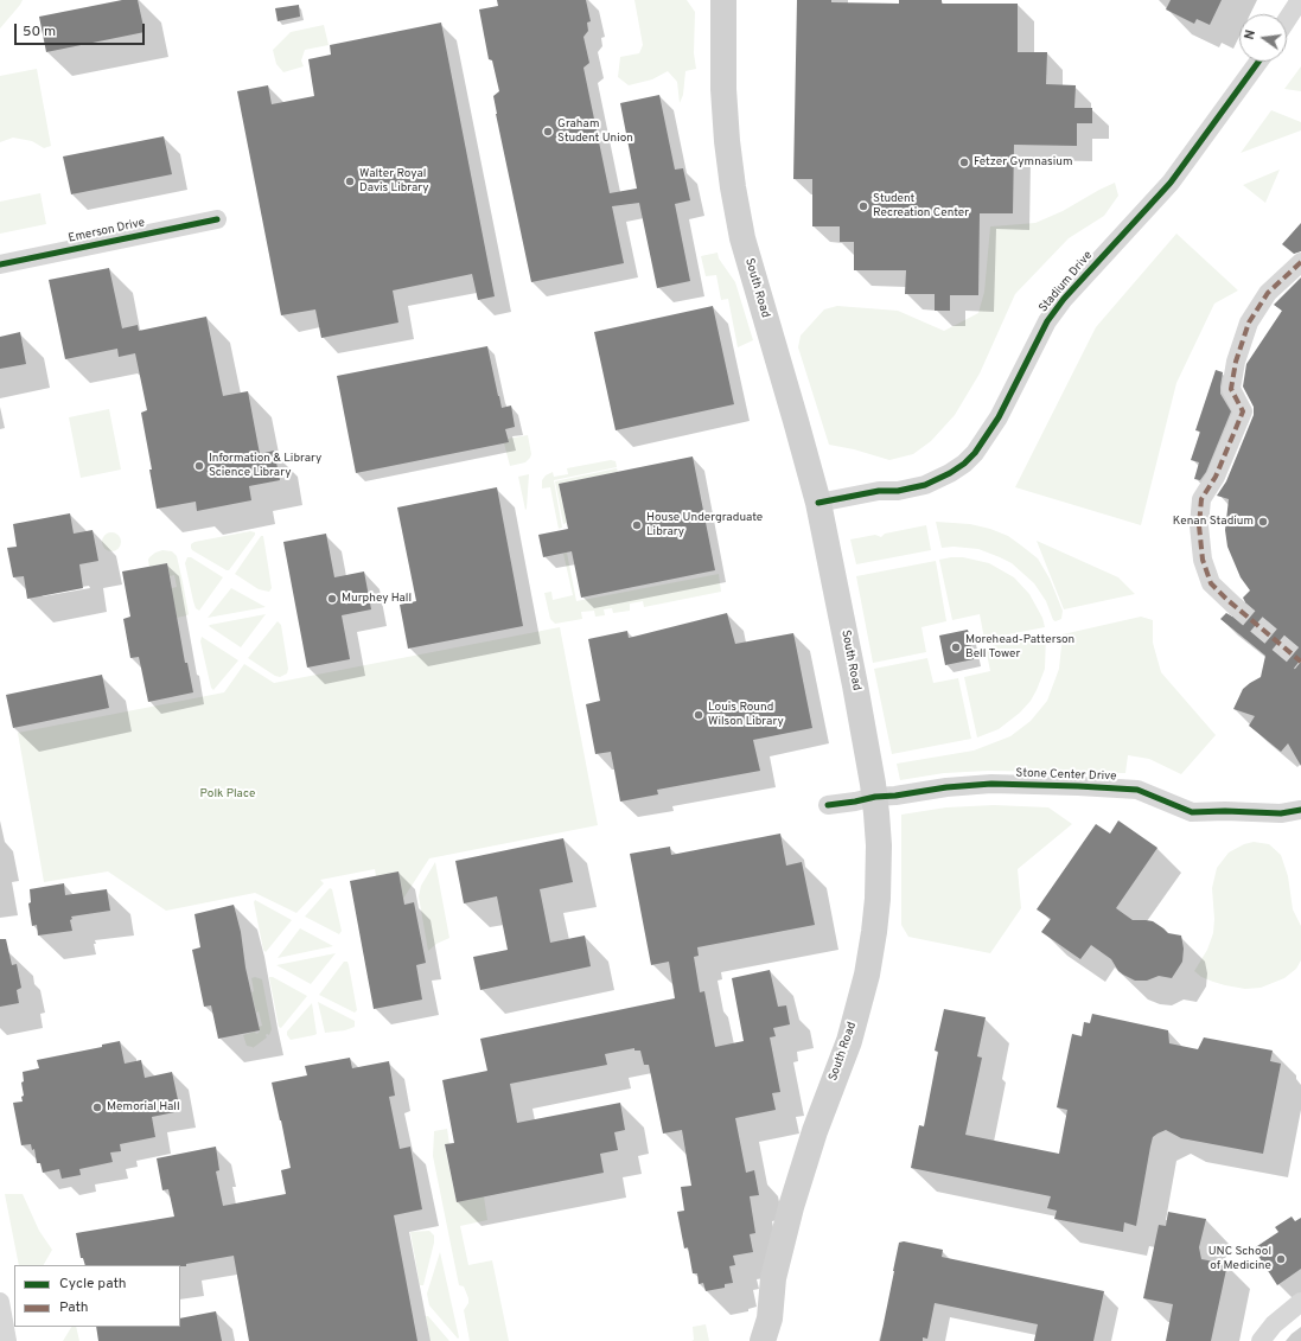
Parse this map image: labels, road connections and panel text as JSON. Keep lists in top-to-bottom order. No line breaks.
{"streets":{"main road":["South Road"],"street":["Emerson Drive","Stadium Drive","Stone Center Drive"]},"crossings":[["Stadium Drive","South Road"],["South Road","Stone Center Drive"]],"parks":["Polk Place"],"places":["Graham Student Union","Fetzer Gymnasium","Walter Royal Davis Library","Student Recreation Center","Information & Library Science Library","Kenan Stadium","House Undergraduate Library","Murphey Hall","Morehead-Patterson Bell Tower","Louis Round Wilson Library","Memorial Hall","UNC School of Medicine"],"legend":["Cycle path","Path"],"scale_bar":"50 m","north":"left"}
